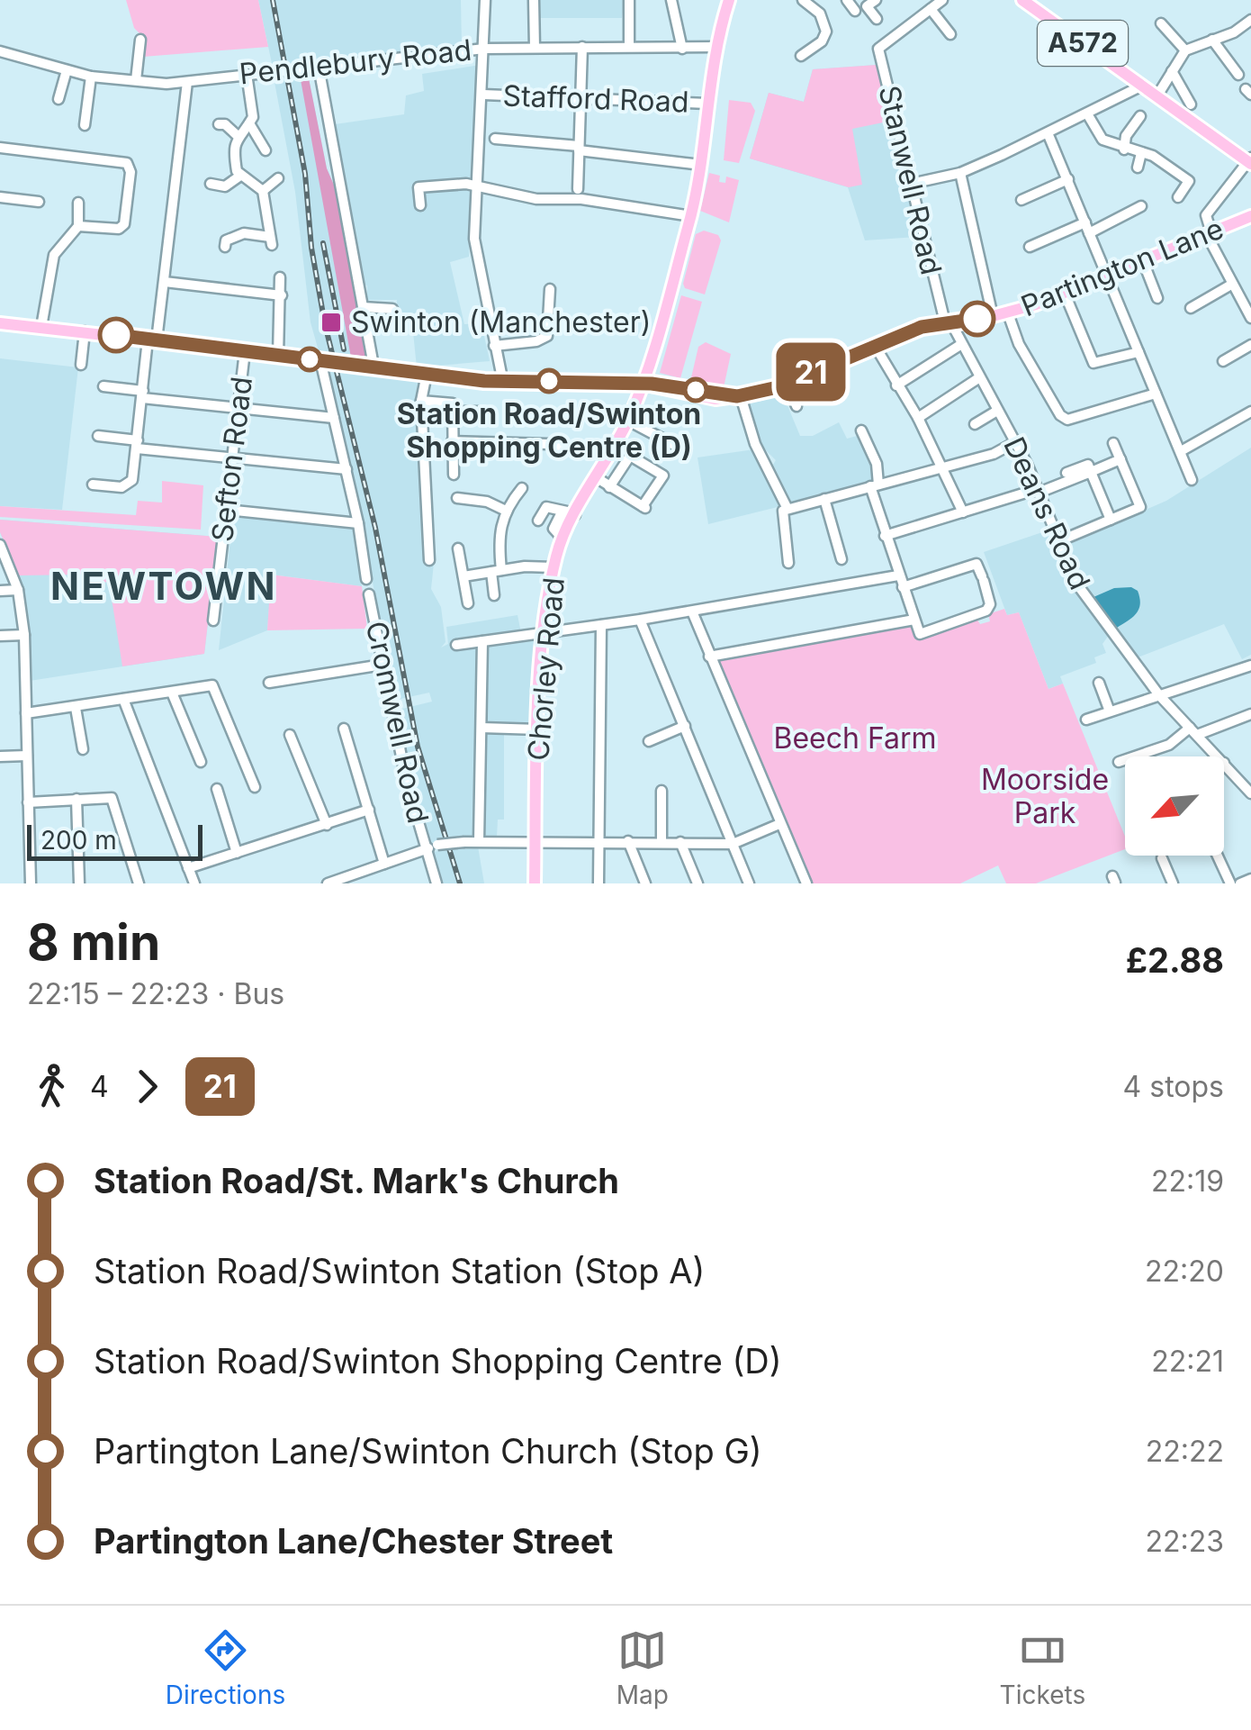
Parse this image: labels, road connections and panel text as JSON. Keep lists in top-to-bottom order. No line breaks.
{"streets":{"main road":["A572","Partington Lane","Chorley Road"],"street":["Pendlebury Road","Stafford Road","Stanwell Road","Sefton Road","Deans Road","Cromwell Road"]},"crossings":[["Pendlebury Road","Chorley Road"],["Stafford Road","Chorley Road"],["Stanwell Road","Partington Lane"],["Stanwell Road","Deans Road"],["Partington Lane","Sefton Road"],["Partington Lane","Deans Road"],["Partington Lane","Chorley Road"],["Partington Lane","Cromwell Road"]],"districts":["NEWTOWN"],"parks":["Beech Farm","Moorside Park"],"places":{"transit":["Swinton (Manchester)"],"other":["Station Road/Swinton Shopping Centre (D)"]},"lines":["bus line 21"],"scale_bar":"200 m","north":"bottom left","page":{"on_map":"21","scale":"200 m","heading":["8 min","22:15 – 22:23 · Bus","£2.88"],"legs":["4","21","4 stops"],"list":[{"name":"Station Road/St. Mark's Church","value":"22:19"},{"name":"Station Road/Swinton Station (Stop A)","value":"22:20"},{"name":"Station Road/Swinton Shopping Centre (D)","value":"22:21"},{"name":"Partington Lane/Swinton Church (Stop G)","value":"22:22"},{"name":"Partington Lane/Chester Street","value":"22:23"}],"tabs":["Directions","Map","Tickets"]}}
